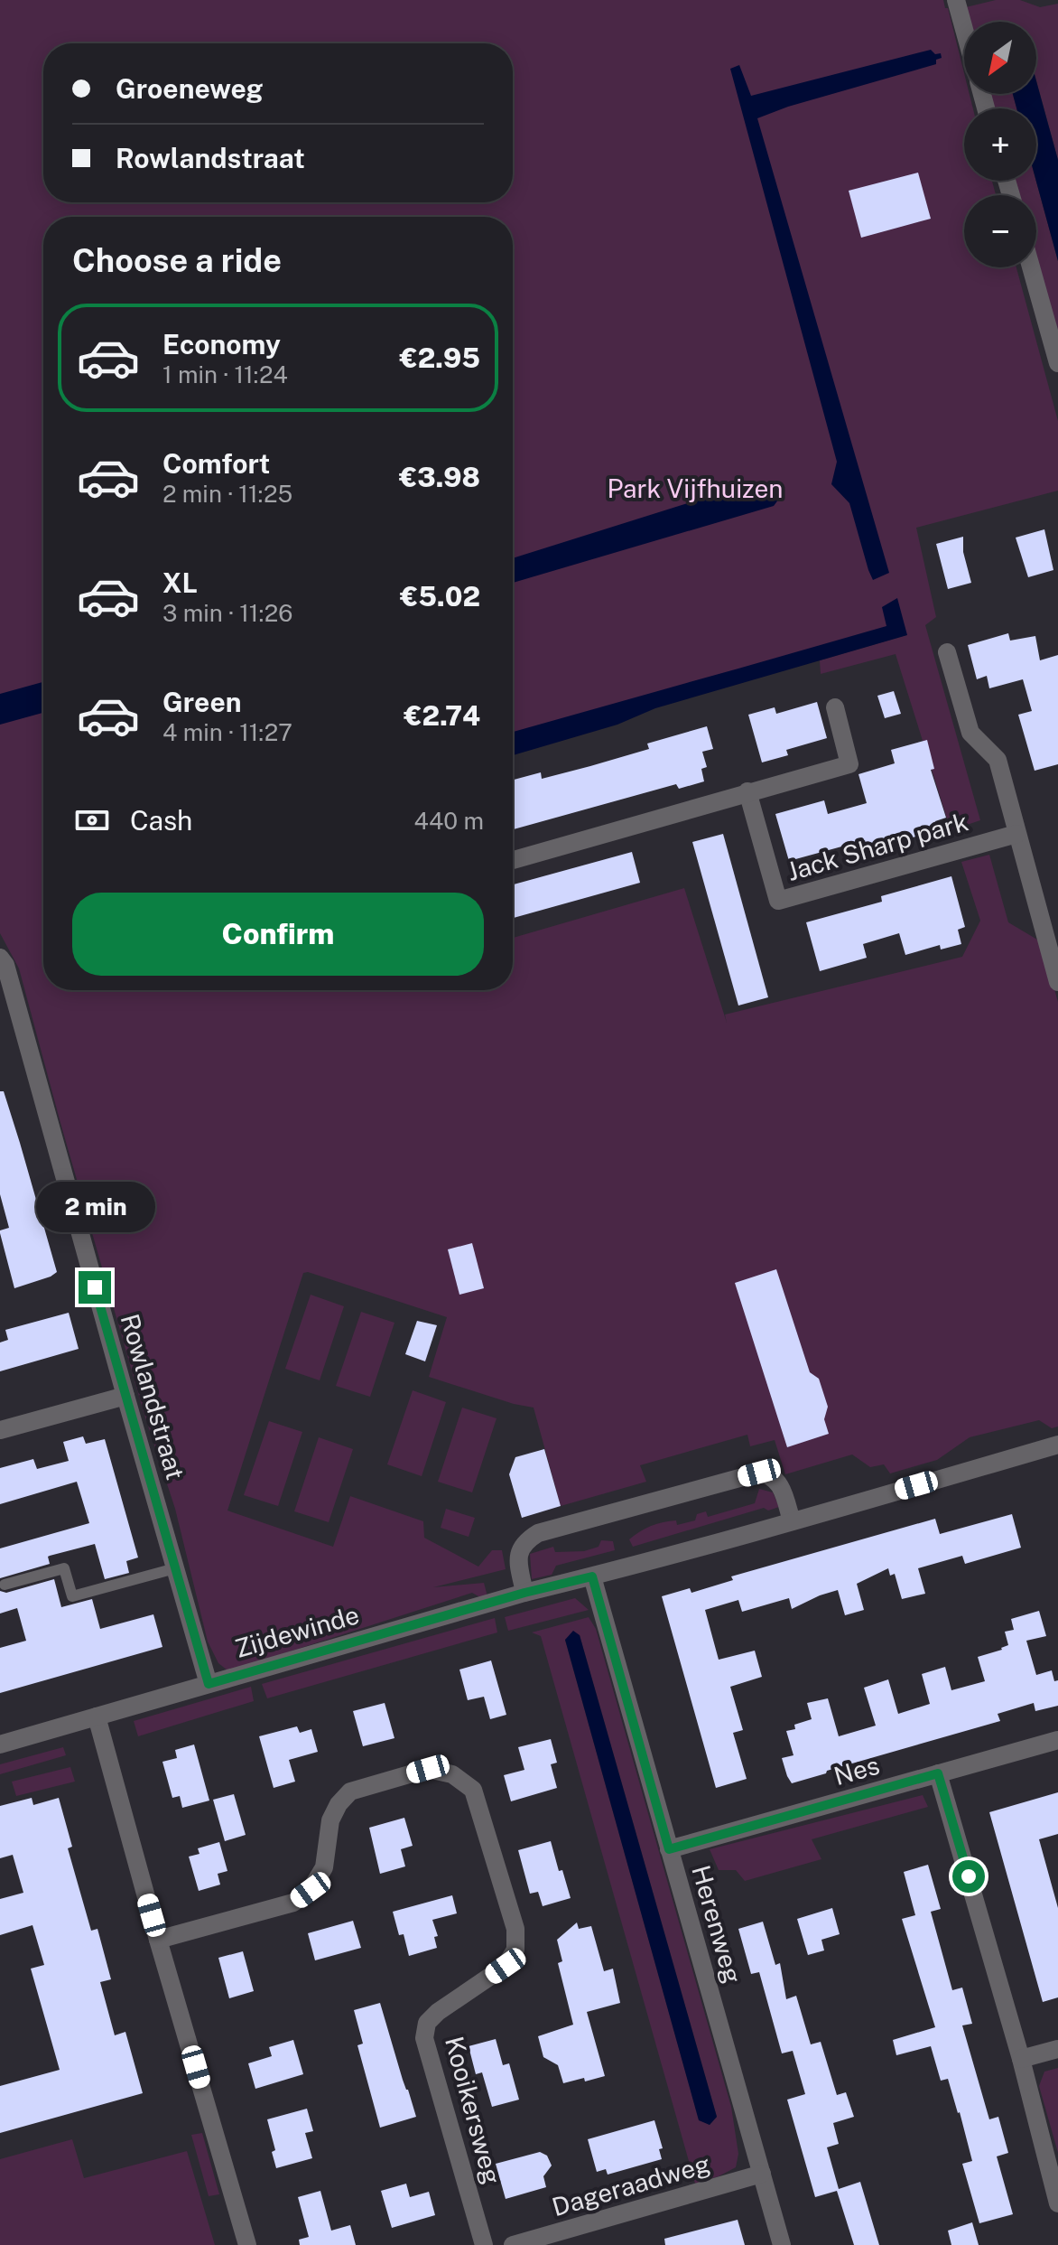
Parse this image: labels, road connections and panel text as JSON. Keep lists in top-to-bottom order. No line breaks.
{"streets":{"street":["Jack Sharp park","Rowlandstraat","Zijdewinde","Nes","Herenweg","Kooikersweg","Dageraadweg"]},"crossings":[["Rowlandstraat","Zijdewinde"],["Zijdewinde","Herenweg"],["Nes","Herenweg"],["Herenweg","Dageraadweg"]],"parks":["Park Vijfhuizen"],"north":"bottom left","page":{"map_buttons":["+","−"],"banner":["Groeneweg","Rowlandstraat"],"heading":"Choose a ride","list":[{"name":"Economy","note":"1 min · 11:24","value":"€2.95"},{"name":"Comfort","note":"2 min · 11:25","value":"€3.98"},{"name":"XL","note":"3 min · 11:26","value":"€5.02"},{"name":"Green","note":"4 min · 11:27","value":"€2.74"}],"pay":["Cash","440 m"],"buttons":"Confirm","bubble":"2 min"}}
